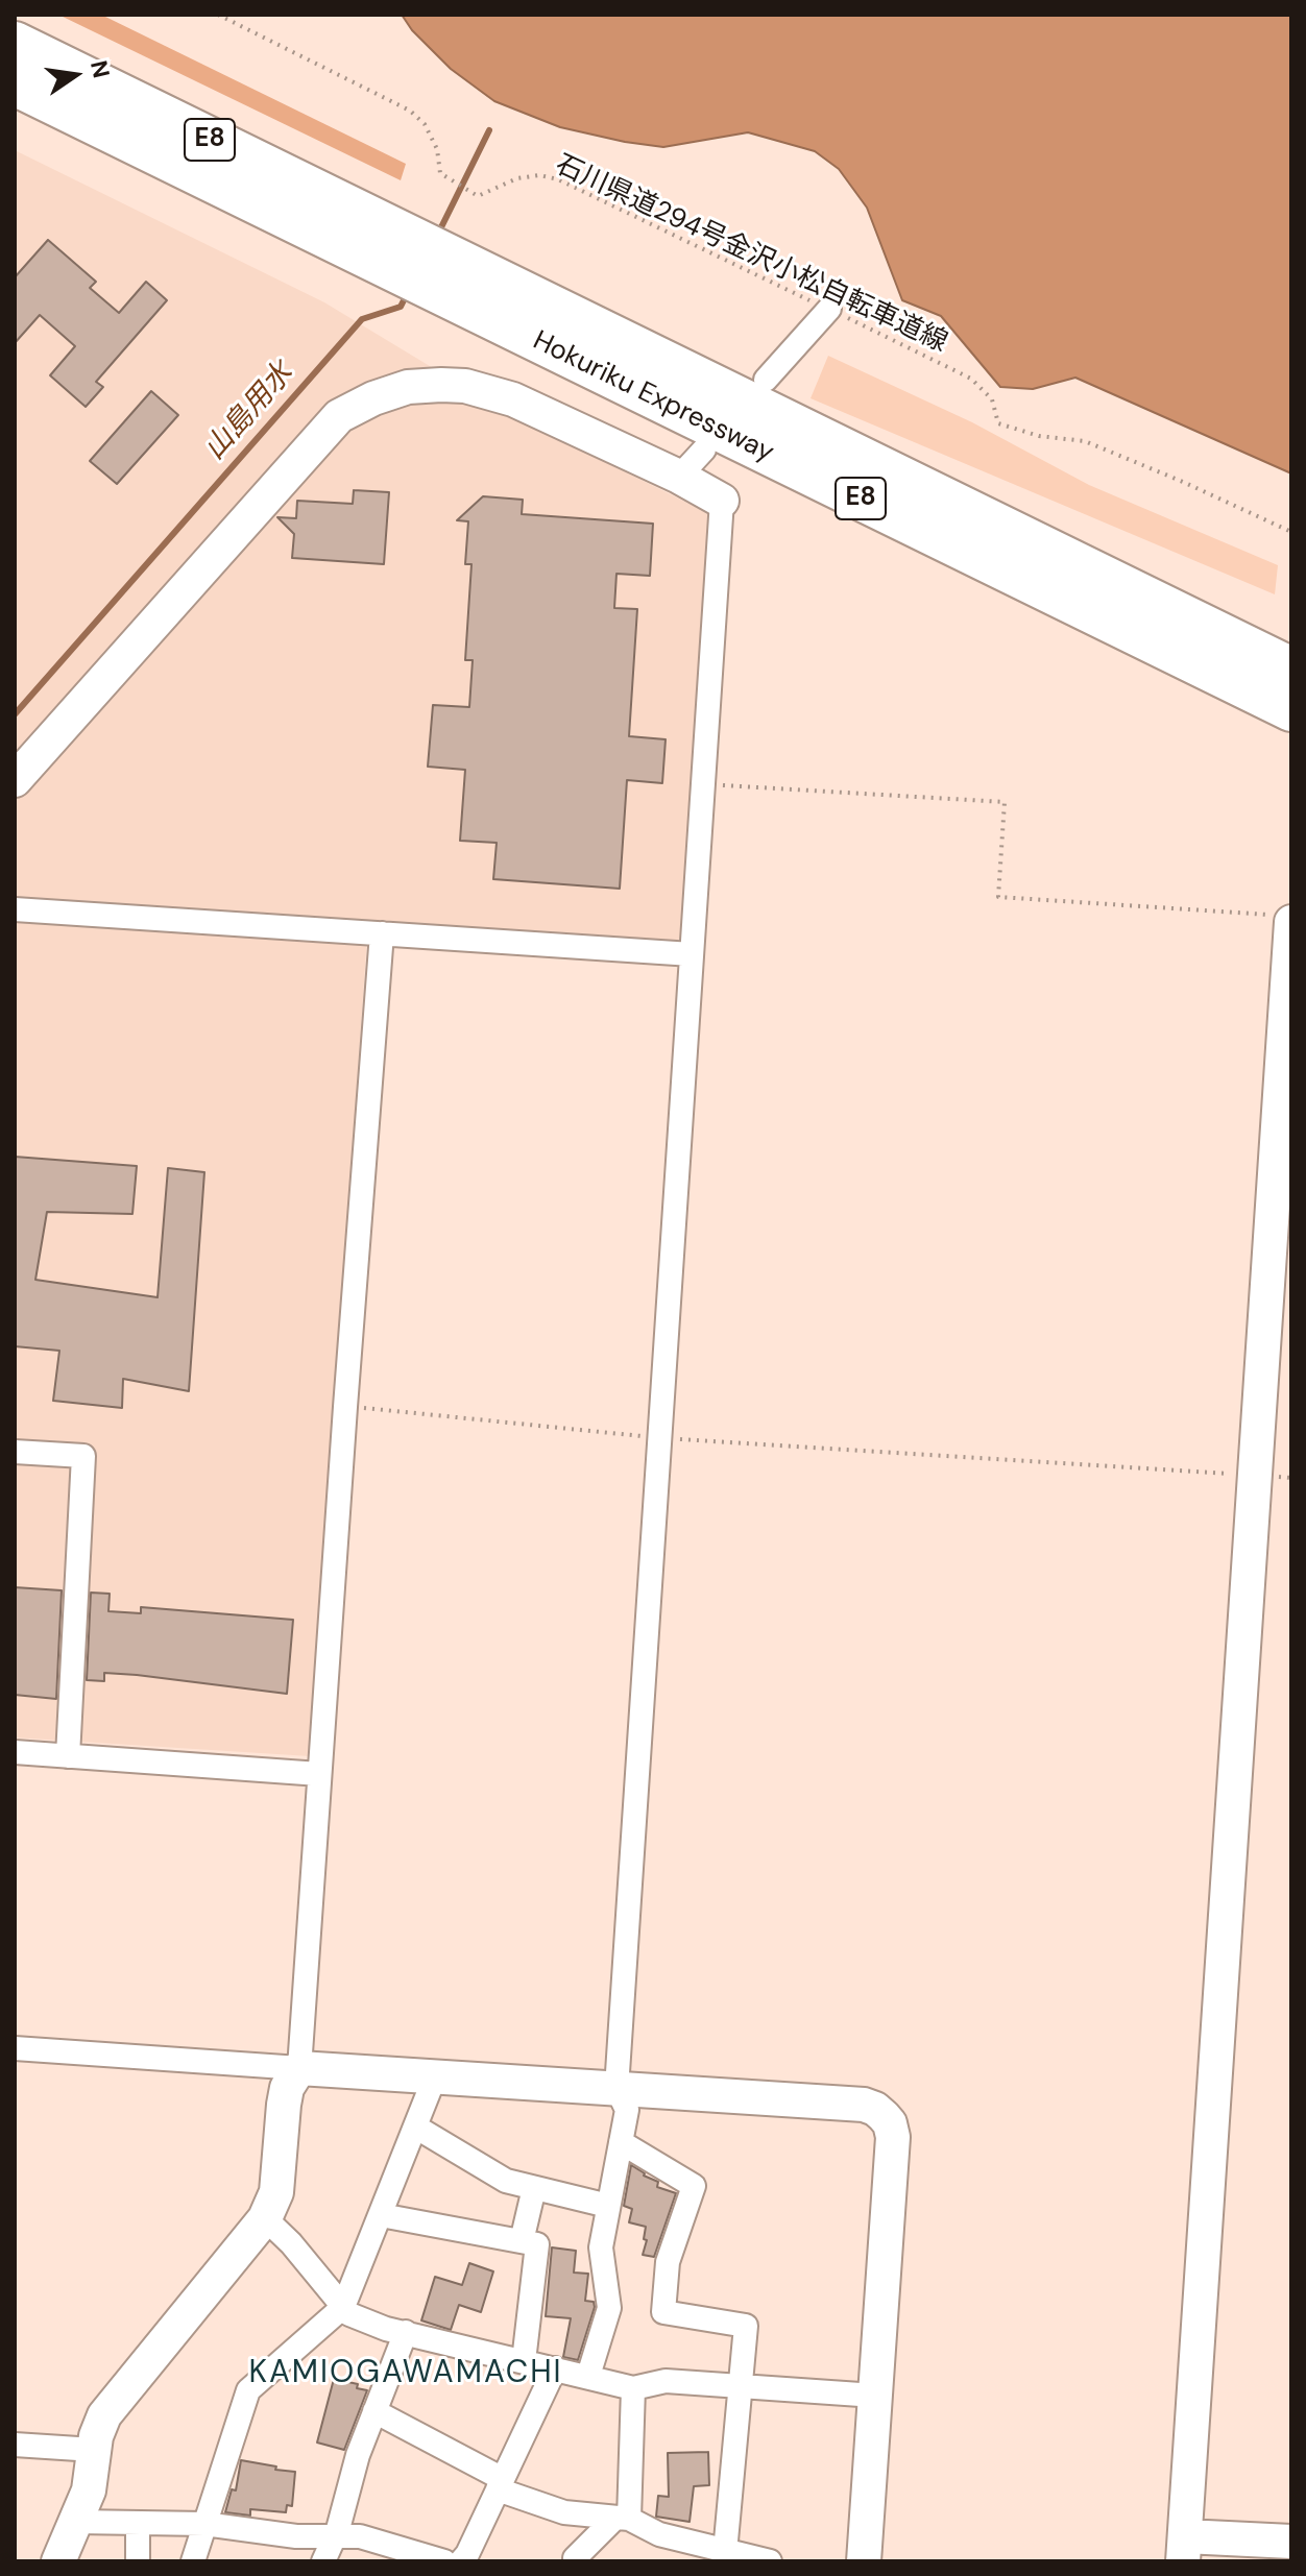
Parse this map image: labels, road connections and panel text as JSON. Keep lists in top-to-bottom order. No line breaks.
{"streets":{"highway":["E8","Hokuriku Expressway"],"path":["石川県道294号金沢小松自転車道線"]},"districts":["KAMIOGAWAMACHI"],"water":["山島用水"],"north":"right"}
